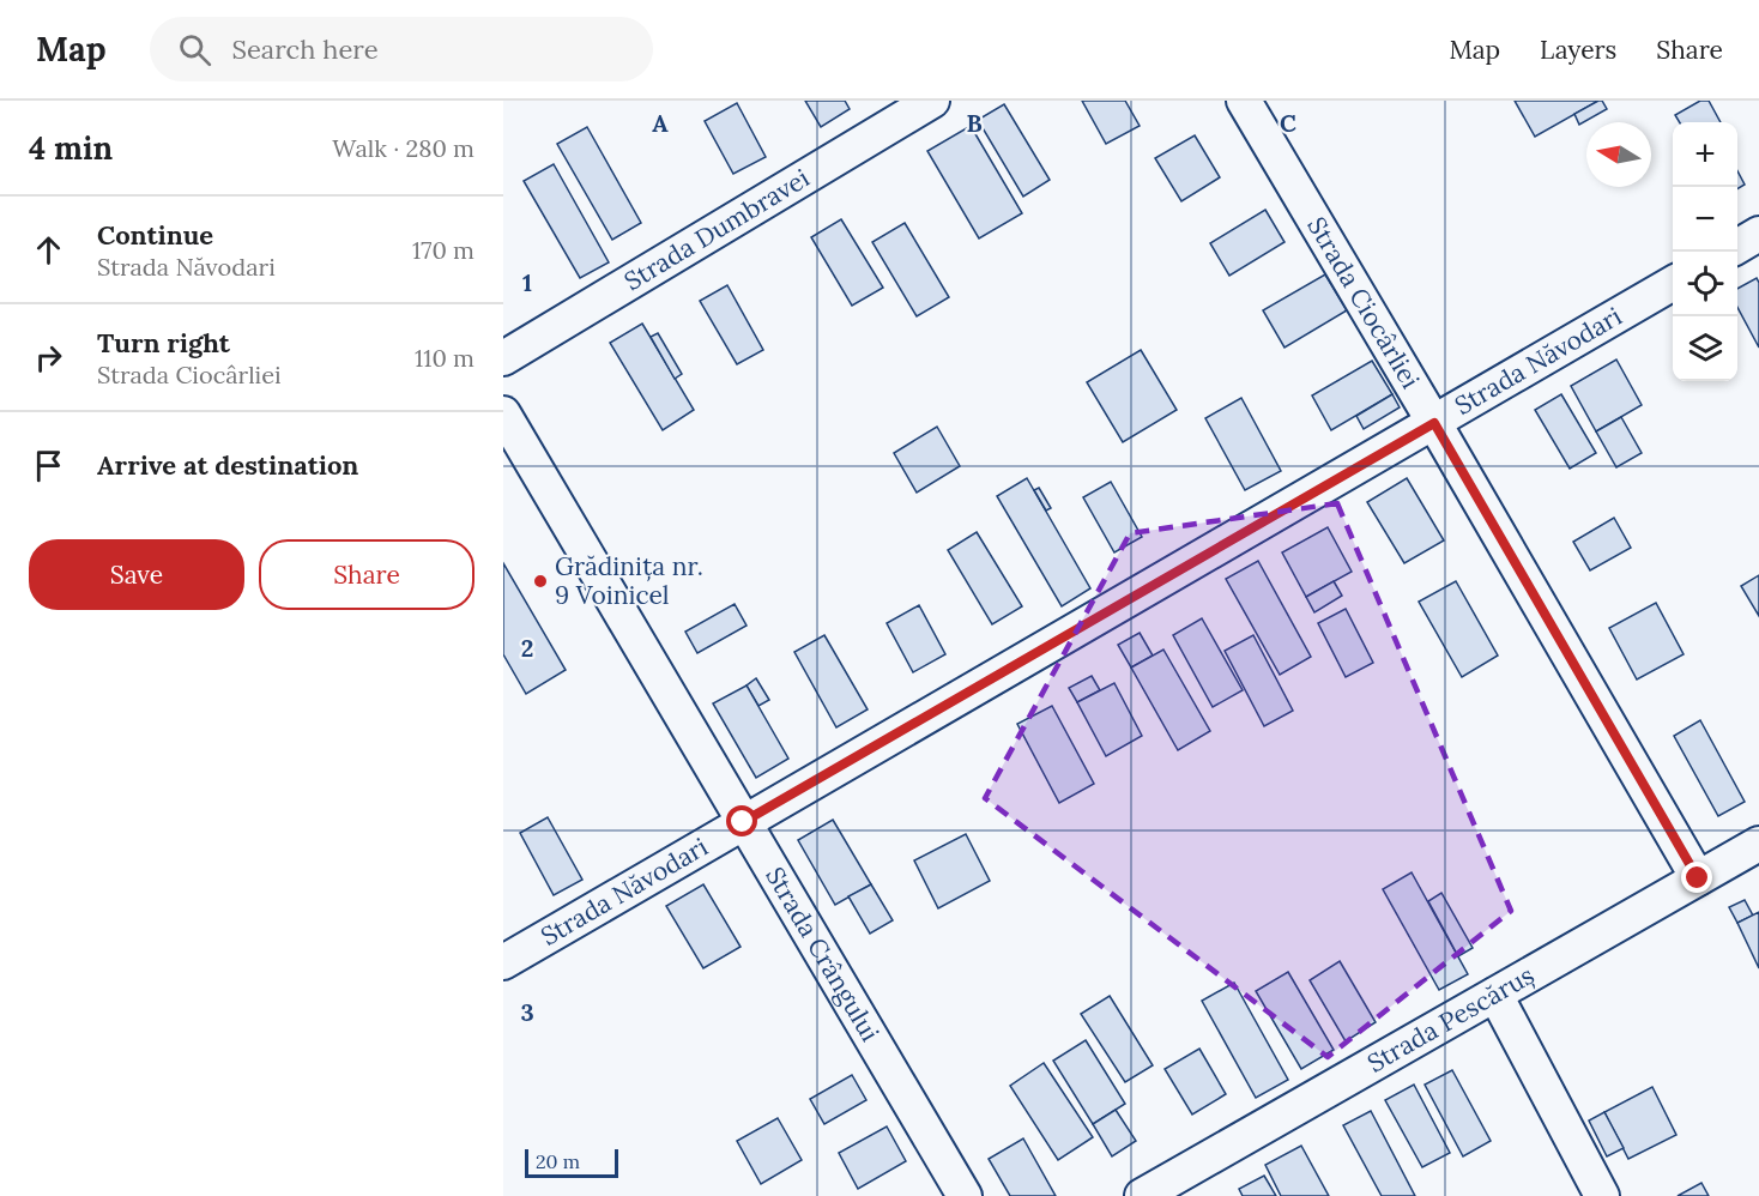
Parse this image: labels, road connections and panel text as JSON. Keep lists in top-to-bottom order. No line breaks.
{"streets":{"street":["Strada Dumbravei","Strada Ciocârliei","Strada Năvodari","Strada Crângului","Strada Pescăruș"]},"crossings":[["Strada Ciocârliei","Strada Năvodari"],["Strada Ciocârliei","Strada Pescăruș"],["Strada Năvodari","Strada Crângului"]],"places":["Grădinița nr. 9 Voinicel"],"scale_bar":"20 m","north":"left","page":{"header":"Map","search":"Search here","nav":["Map","Layers","Share"],"heading":["4 min","Walk · 280 m"],"map_buttons":["+","−"],"list":[["Continue","Strada Năvodari","170 m"],["Turn right","Strada Ciocârliei","110 m"],"Arrive at destination"],"buttons":["Save","Share"],"scale":"20 m"},"grid":{"columns":["A","B","C"],"rows":["1","2","3"]}}
